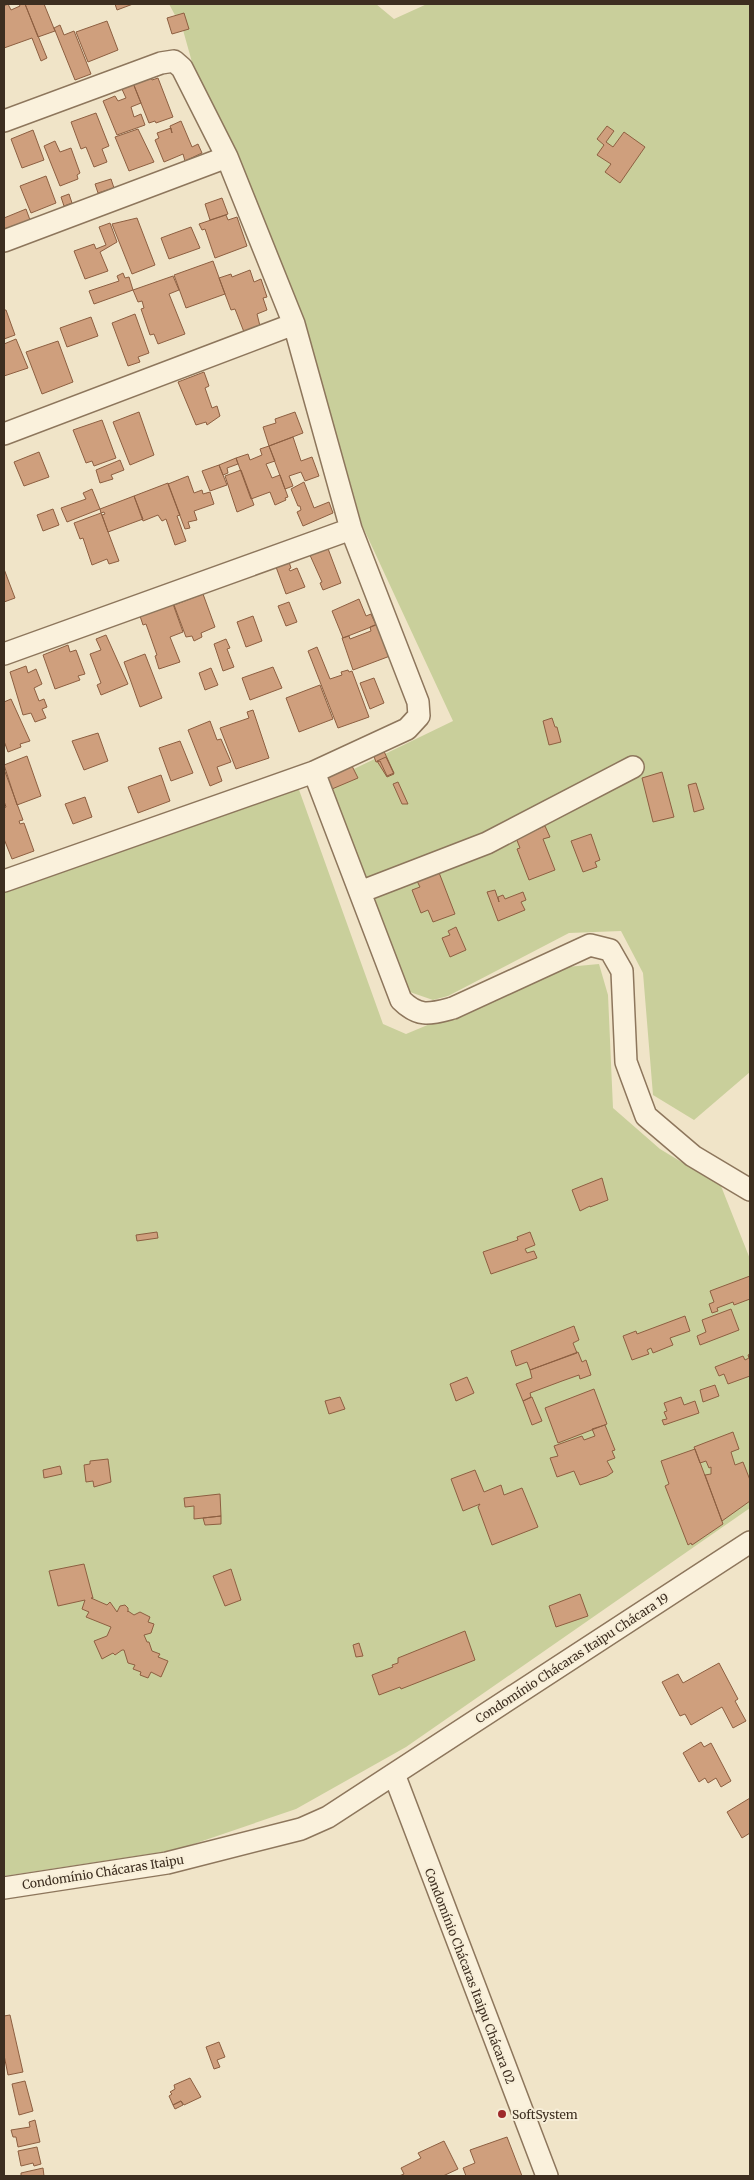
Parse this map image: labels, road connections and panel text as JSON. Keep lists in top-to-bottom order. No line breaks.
{"streets":{"street":["Condomínio Chácaras Itaipu Chácara 19","Condomínio Chácaras Itaipu","Condomínio Chácaras Itaipu Chácara 02"]},"crossings":[["Condomínio Chácaras Itaipu Chácara 19","Condomínio Chácaras Itaipu"],["Condomínio Chácaras Itaipu Chácara 19","Condomínio Chácaras Itaipu Chácara 02"],["Condomínio Chácaras Itaipu","Condomínio Chácaras Itaipu Chácara 02"]],"places":["SoftSystem"]}
